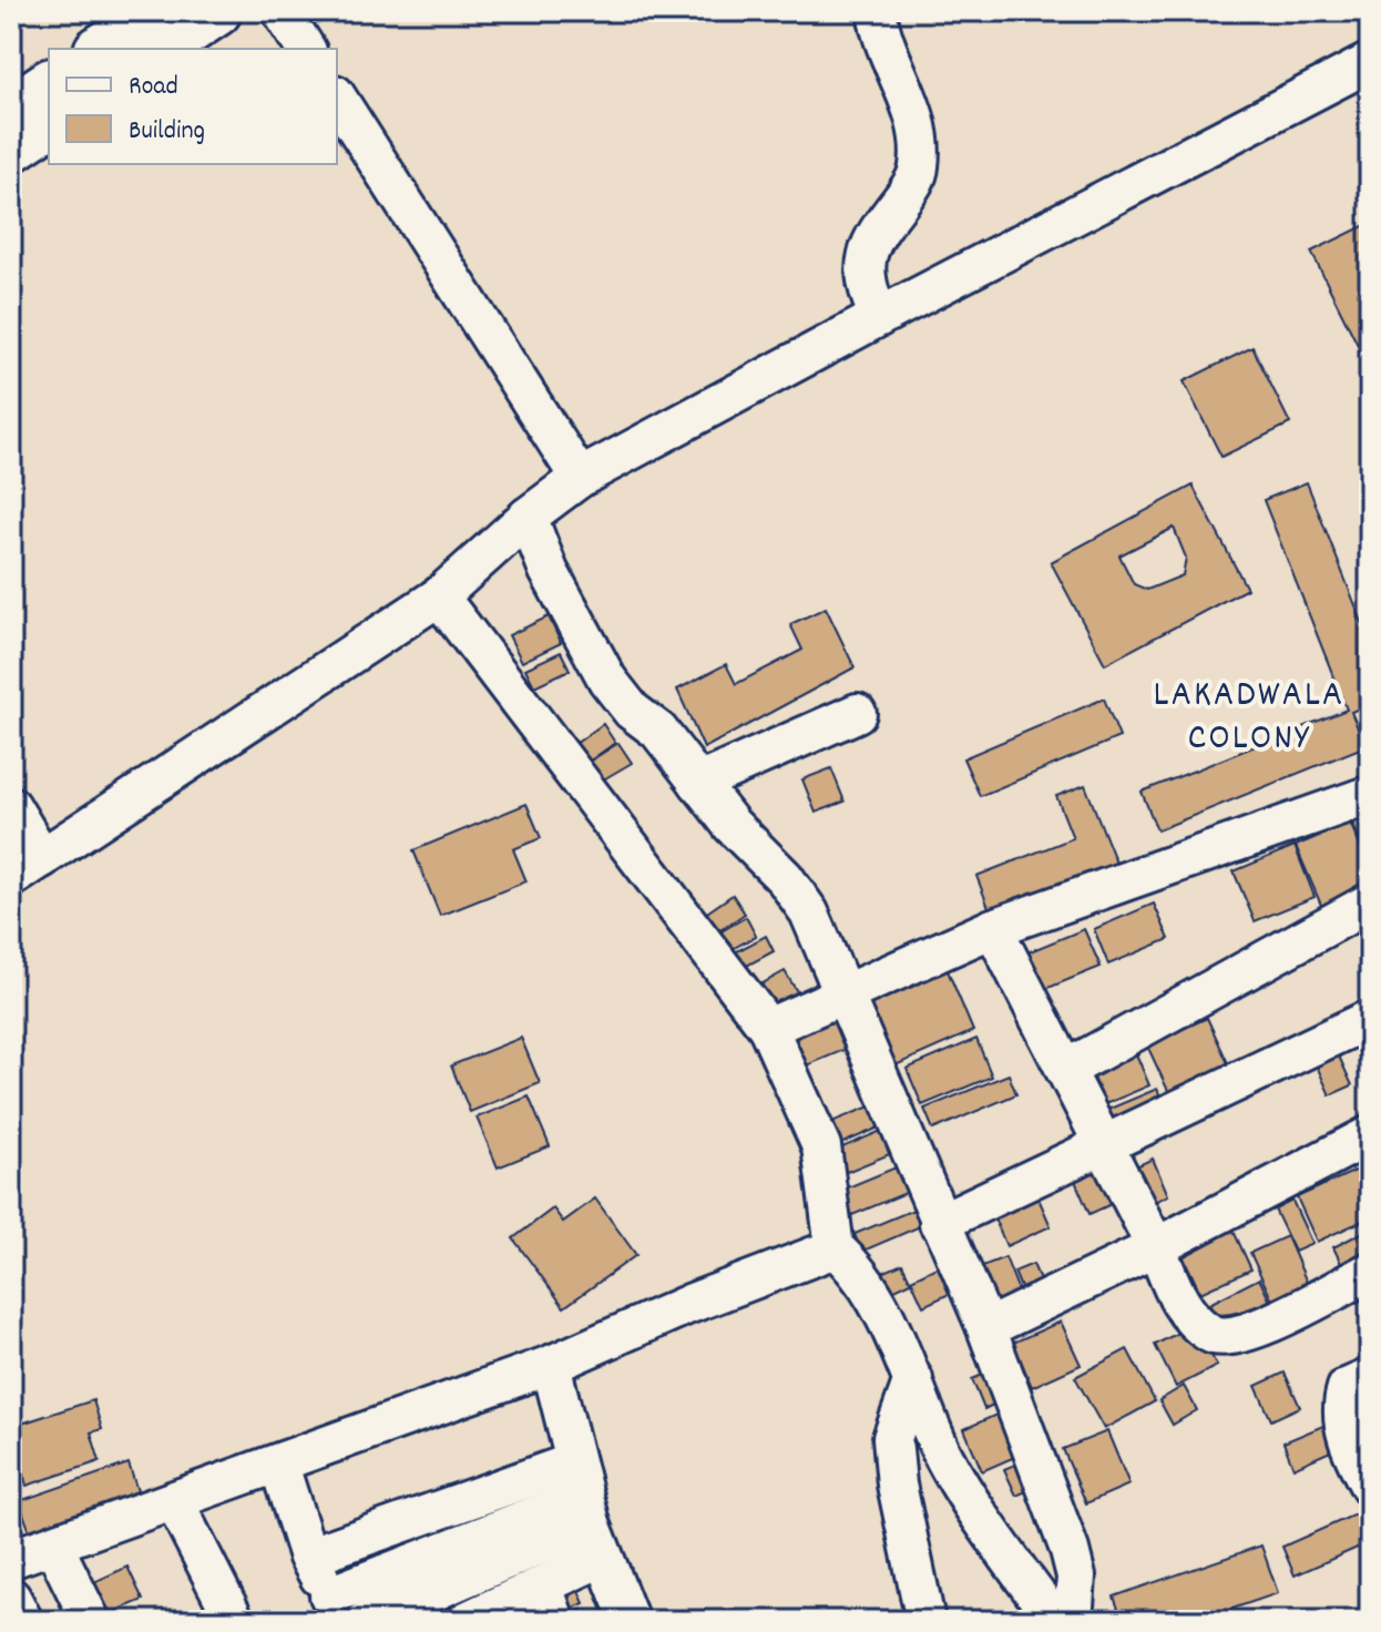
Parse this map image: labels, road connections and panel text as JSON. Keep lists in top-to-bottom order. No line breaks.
{"districts":["LAKADWALA COLONY"],"legend":["Road","Building"]}
